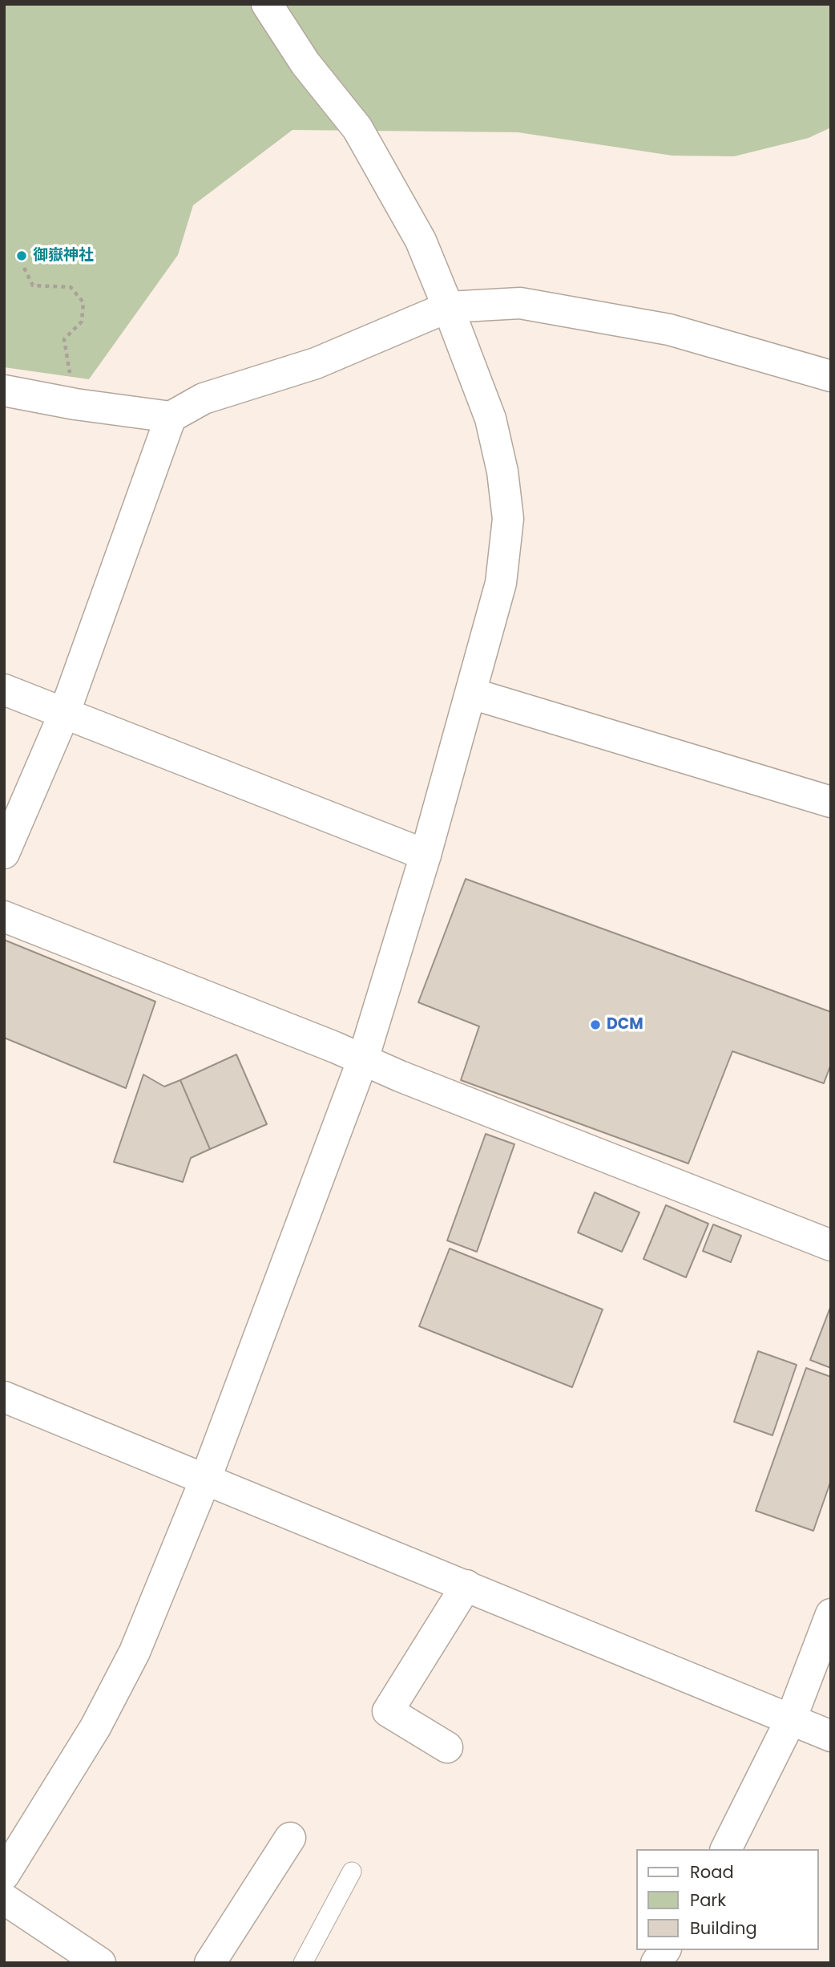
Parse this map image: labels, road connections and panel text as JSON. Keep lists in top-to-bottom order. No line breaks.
{"places":["御嶽神社","DCM"],"legend":["Road","Park","Building"]}
